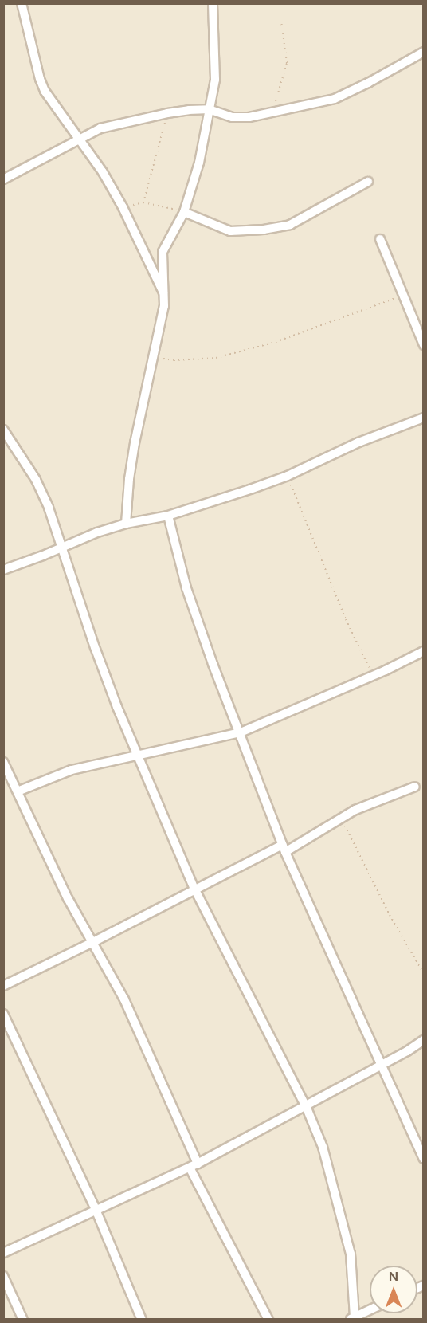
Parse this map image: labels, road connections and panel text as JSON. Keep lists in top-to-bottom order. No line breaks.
{"north":"top"}
